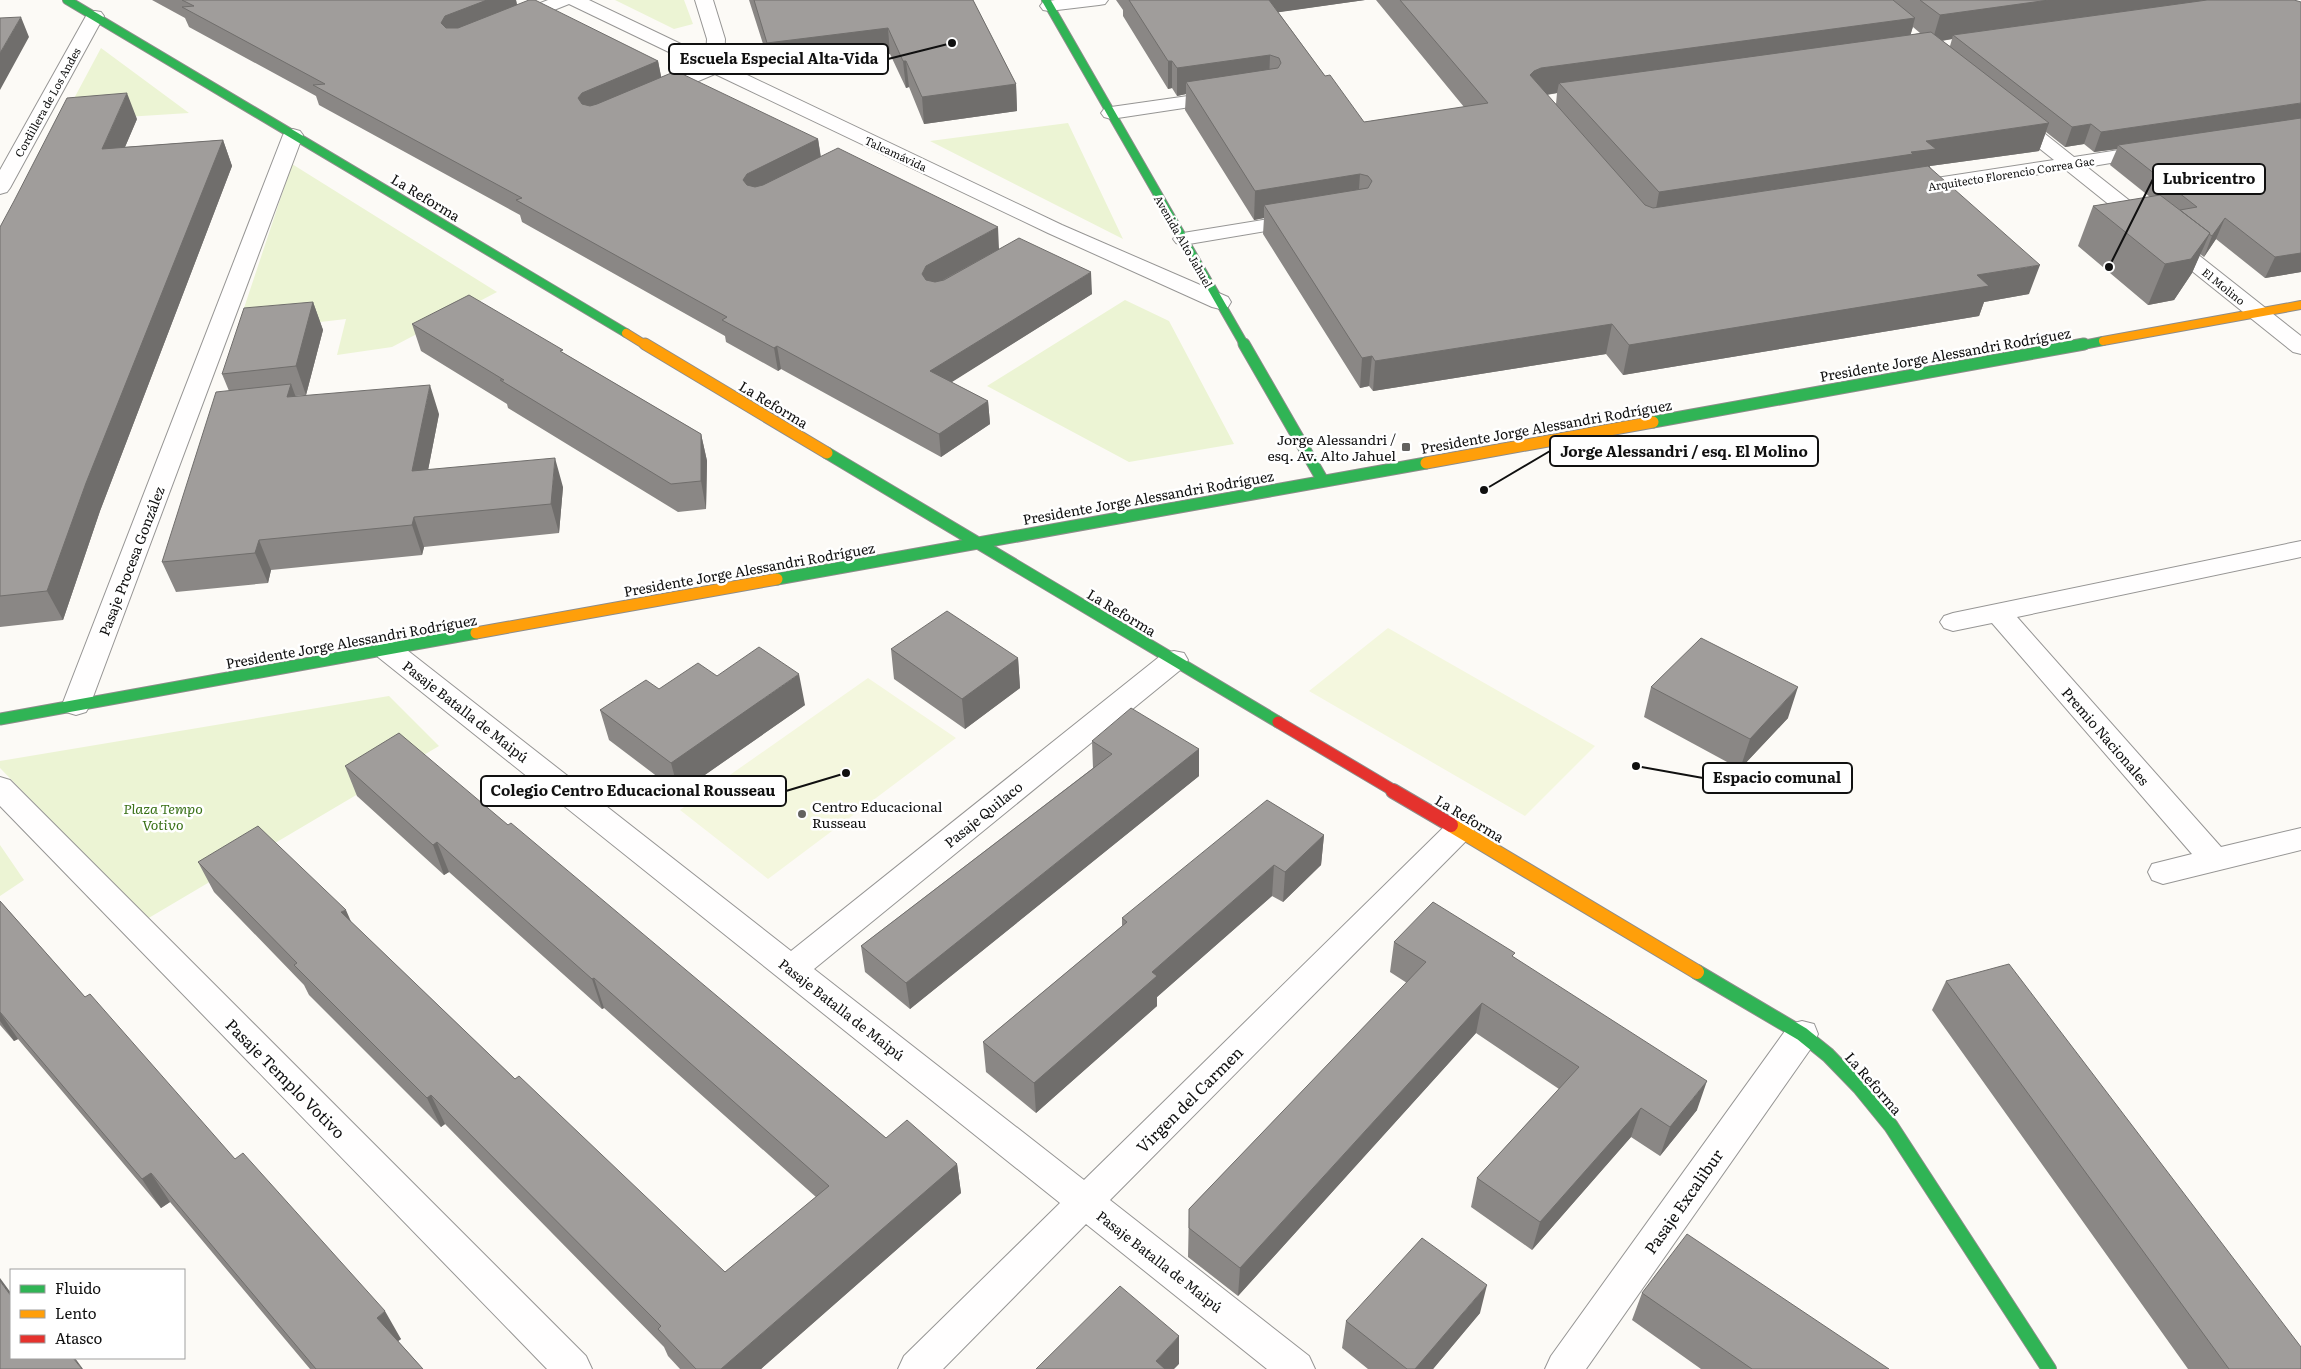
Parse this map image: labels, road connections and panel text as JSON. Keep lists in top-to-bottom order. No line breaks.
{"streets":{"street":["Cordillera de Los Andes","Talcamávida","Arquitecto Florencio Correa Gac","La Reforma","Avenida Alto Jahuel","El Molino","Presidente Jorge Alessandri Rodríguez","Pasaje Procesa González","Pasaje Batalla de Maipú","Premio Nacionales","Pasaje Quilaco","Pasaje Templo Votivo","Virgen del Carmen","Pasaje Excalibur"]},"crossings":[["Cordillera de Los Andes","La Reforma"],["Talcamávida","Avenida Alto Jahuel"],["Arquitecto Florencio Correa Gac","El Molino"],["La Reforma","Presidente Jorge Alessandri Rodríguez"],["La Reforma","Pasaje Procesa González"],["La Reforma","Pasaje Quilaco"],["La Reforma","Virgen del Carmen"],["La Reforma","Pasaje Excalibur"],["Avenida Alto Jahuel","Presidente Jorge Alessandri Rodríguez"],["El Molino","Presidente Jorge Alessandri Rodríguez"],["Presidente Jorge Alessandri Rodríguez","Pasaje Procesa González"],["Presidente Jorge Alessandri Rodríguez","Pasaje Batalla de Maipú"],["Pasaje Batalla de Maipú","Pasaje Quilaco"],["Pasaje Batalla de Maipú","Virgen del Carmen"]],"parks":["Plaza Tempo Votivo"],"places":{"other":["Escuela Especial Alta-Vida","Lubricentro","Jorge Alessandri / esq. El Molino","Espacio comunal","Colegio Centro Educacional Rousseau","Centro Educacional Russeau"],"transit":["Jorge Alessandri / esq. Av. Alto Jahuel"]},"legend":["Fluido","Lento","Atasco"]}
